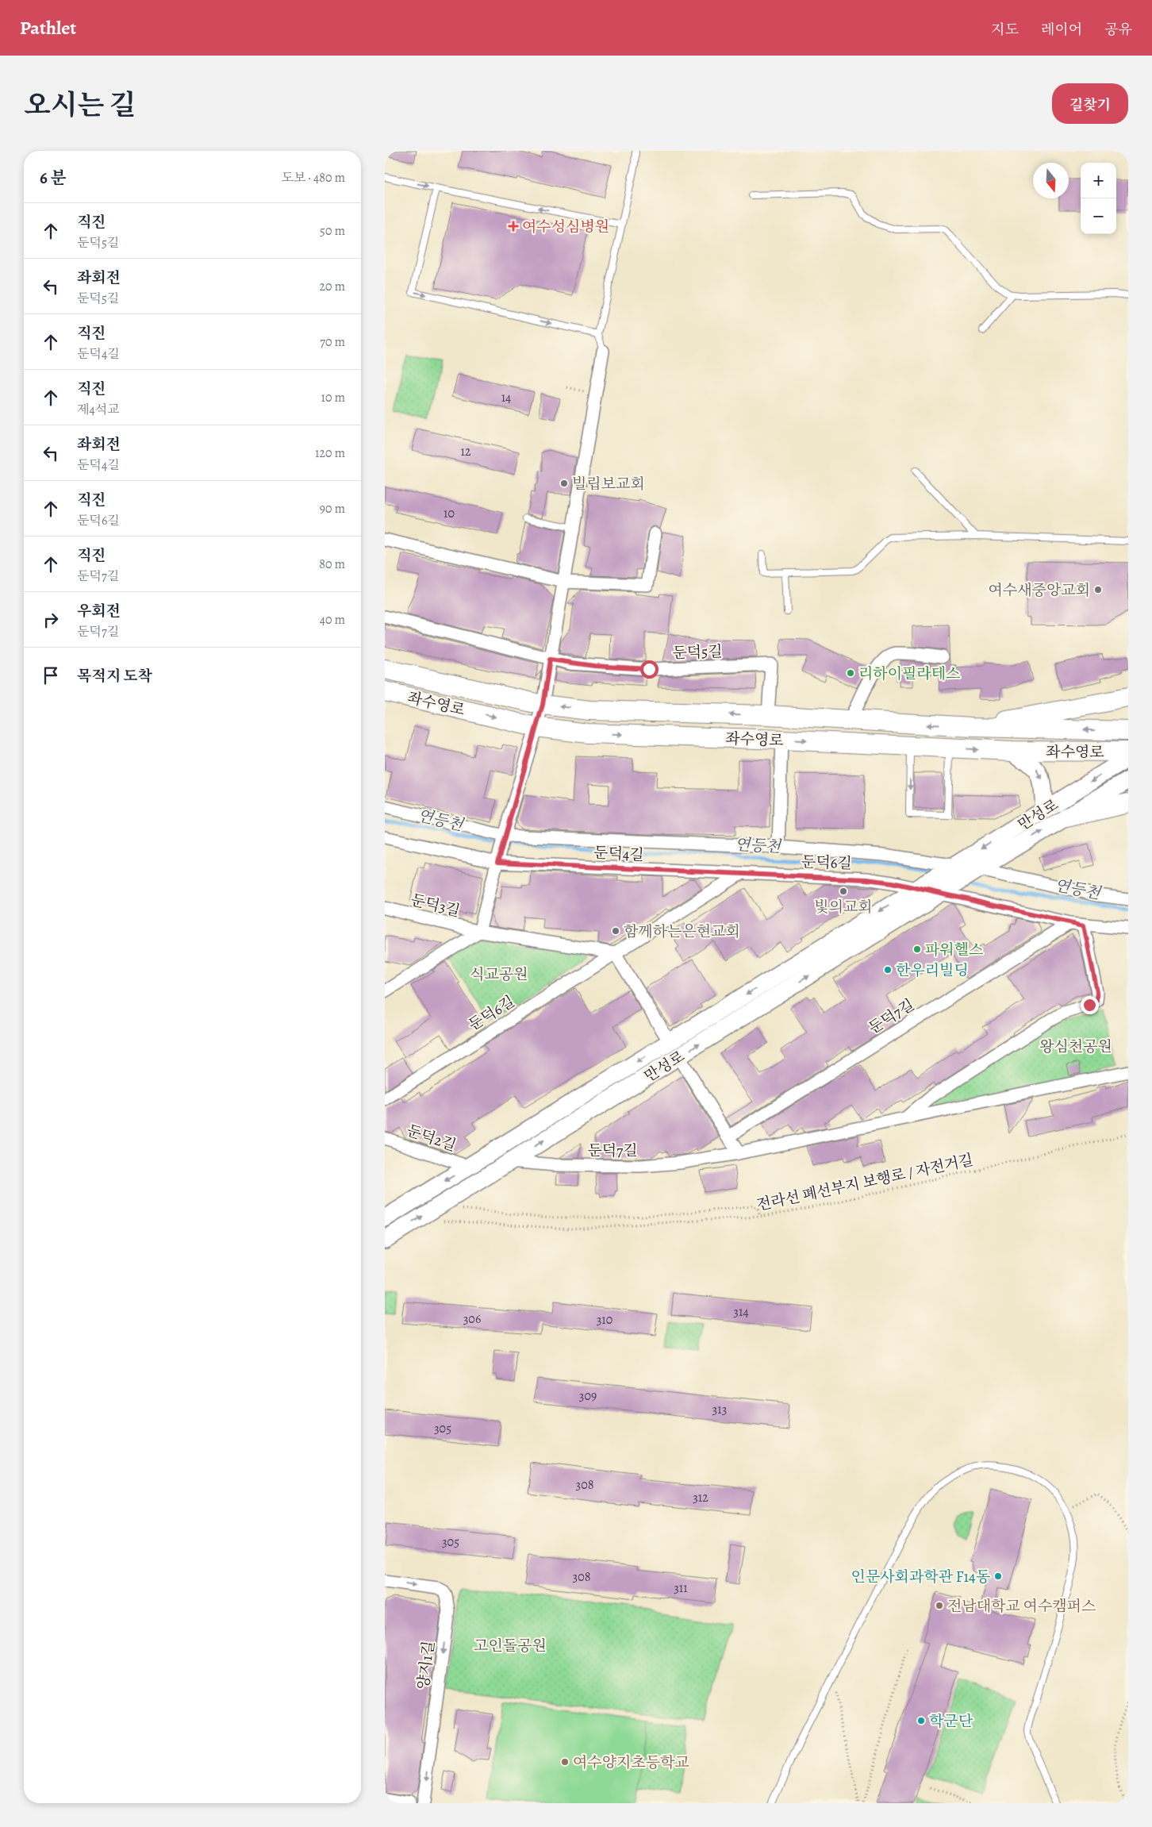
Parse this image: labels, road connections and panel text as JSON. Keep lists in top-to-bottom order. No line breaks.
{"streets":{"main road":["좌수영로"],"street":["둔덕5길","만성로","둔덕4길","둔덕6길","둔덕3길","둔덕7길","둔덕2길","양지1길"],"path":["전라선 폐선부지 보행로 / 자전거길"]},"crossings":[["둔덕5길","좌수영로"],["만성로","둔덕6길"],["만성로","둔덕7길"],["만성로","둔덕2길"],["둔덕4길","둔덕6길"]],"one_way":["양지1길"],"water":["연등천"],"parks":["식교공원","왕심천공원","고인돌공원"],"places":{"health":["여수성심병원"],"other":["빌립보교회","여수새중앙교회","리하이필라테스","빛의교회","함께하는은현교회","파워헬스","한우리빌딩","인문사회과학관 F14동","전남대학교 여수캠퍼스","학군단","여수양지초등학교"]},"house_numbers":["14","12","10","314","306","310","309","313","305","308","312","305","308","311"],"north":"bottom","page":{"header":"Pathlet","nav":["지도","레이어","공유"],"title":"오시는 길","buttons":"길찾기","heading":["6 분","도보 · 480 m"],"map_buttons":["+","−"],"list":[["직진","둔덕5길","50 m"],["좌회전","둔덕5길","20 m"],["직진","둔덕4길","70 m"],["직진","제4석교","10 m"],["좌회전","둔덕4길","120 m"],["직진","둔덕6길","90 m"],["직진","둔덕7길","80 m"],["우회전","둔덕7길","40 m"],"목적지 도착"]}}
